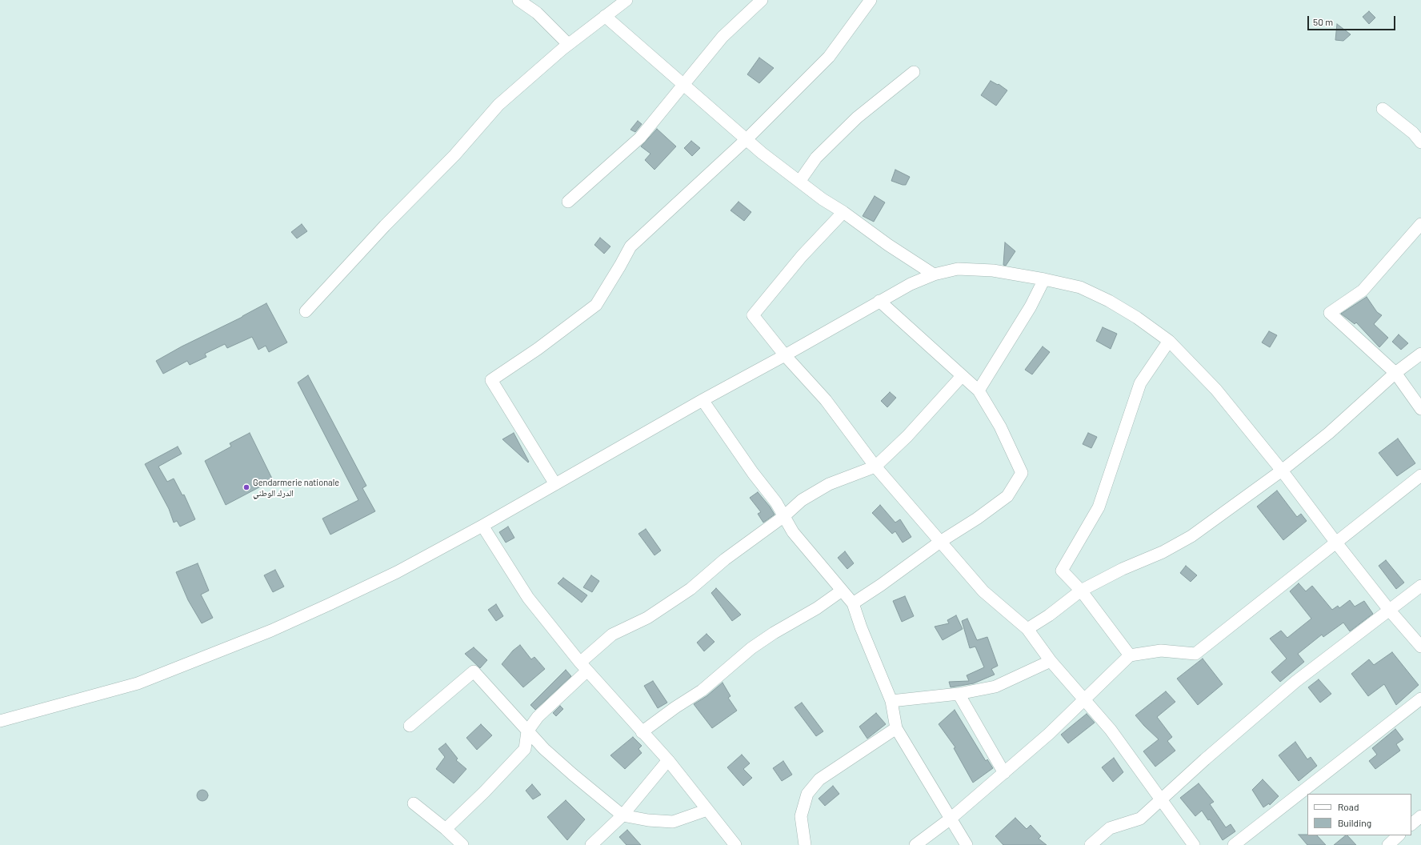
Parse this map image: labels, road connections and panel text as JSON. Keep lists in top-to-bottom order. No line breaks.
{"places":["Gendarmerie nationale الدرك الوطني"],"legend":["Road","Building"],"scale_bar":"50 m"}
